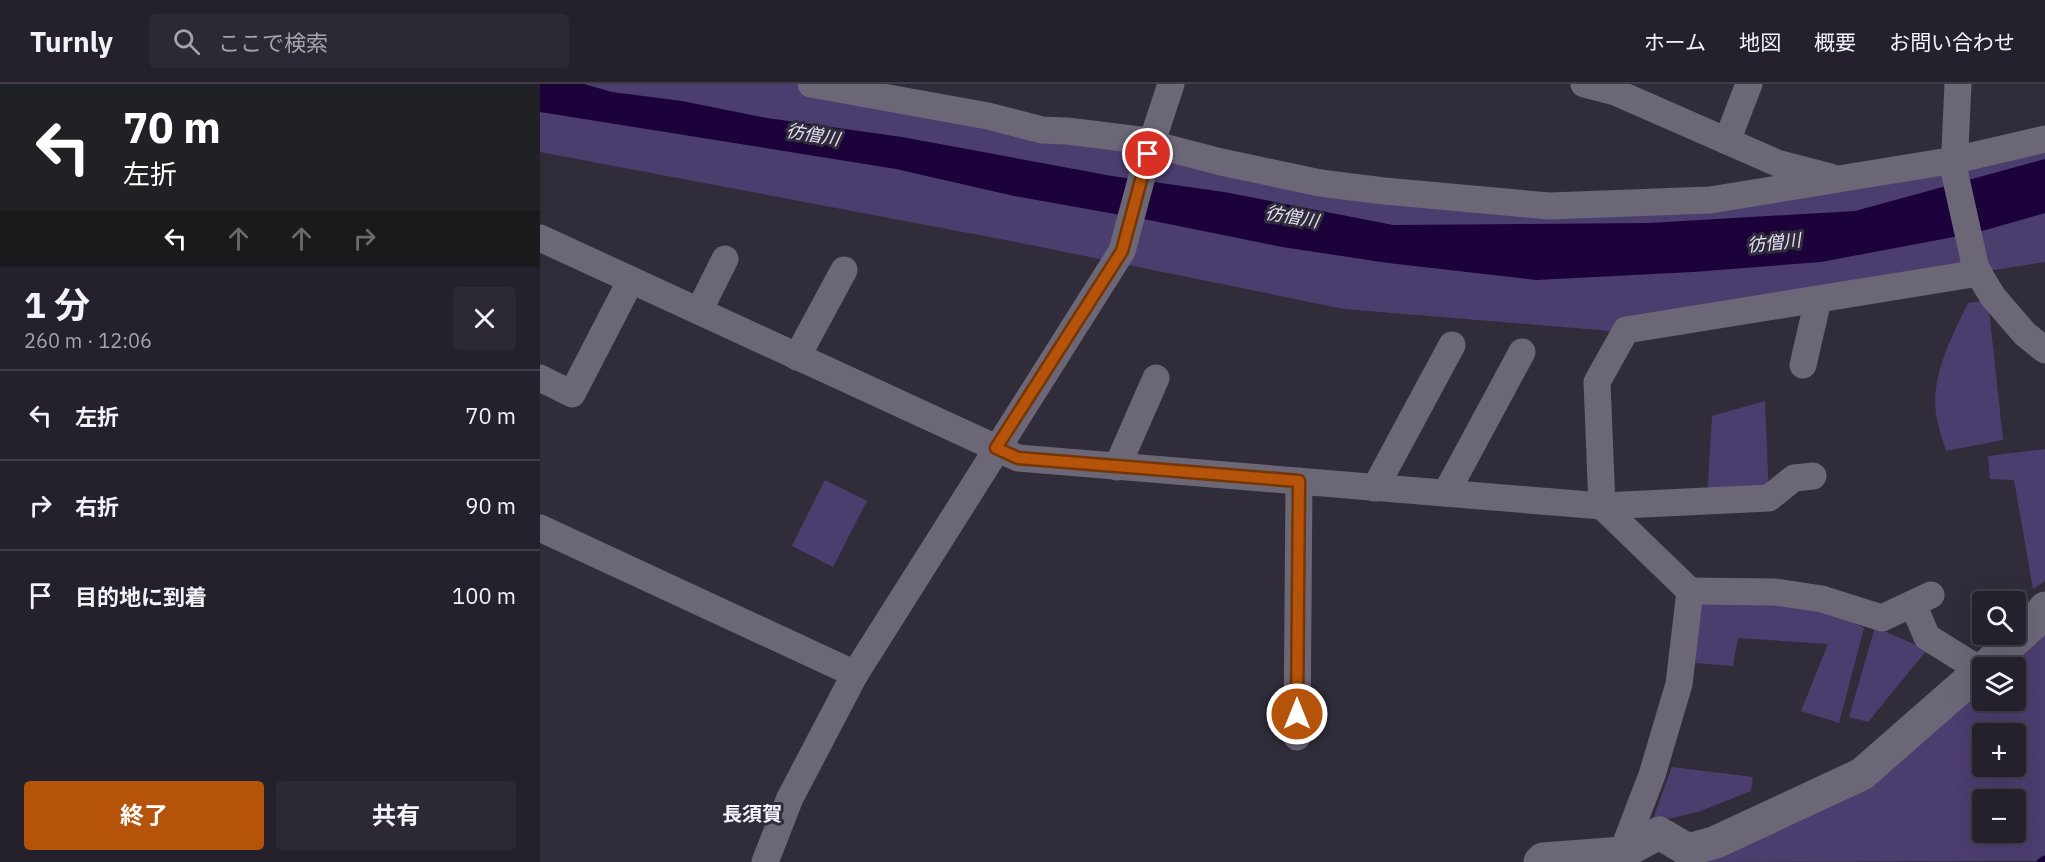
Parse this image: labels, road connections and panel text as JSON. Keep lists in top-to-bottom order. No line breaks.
{"districts":["長須賀"],"water":["彷僧川"],"page":{"header":"Turnly","search":"ここで検索","nav":["ホーム","地図","概要","お問い合わせ"],"turn":["70 m","左折"],"heading":["1 分","260 m · 12:06"],"list":[{"name":"左折","value":"70 m"},{"name":"右折","value":"90 m"},{"name":"目的地に到着","value":"100 m"}],"map_buttons":["+","−"],"buttons":["終了","共有"]}}
